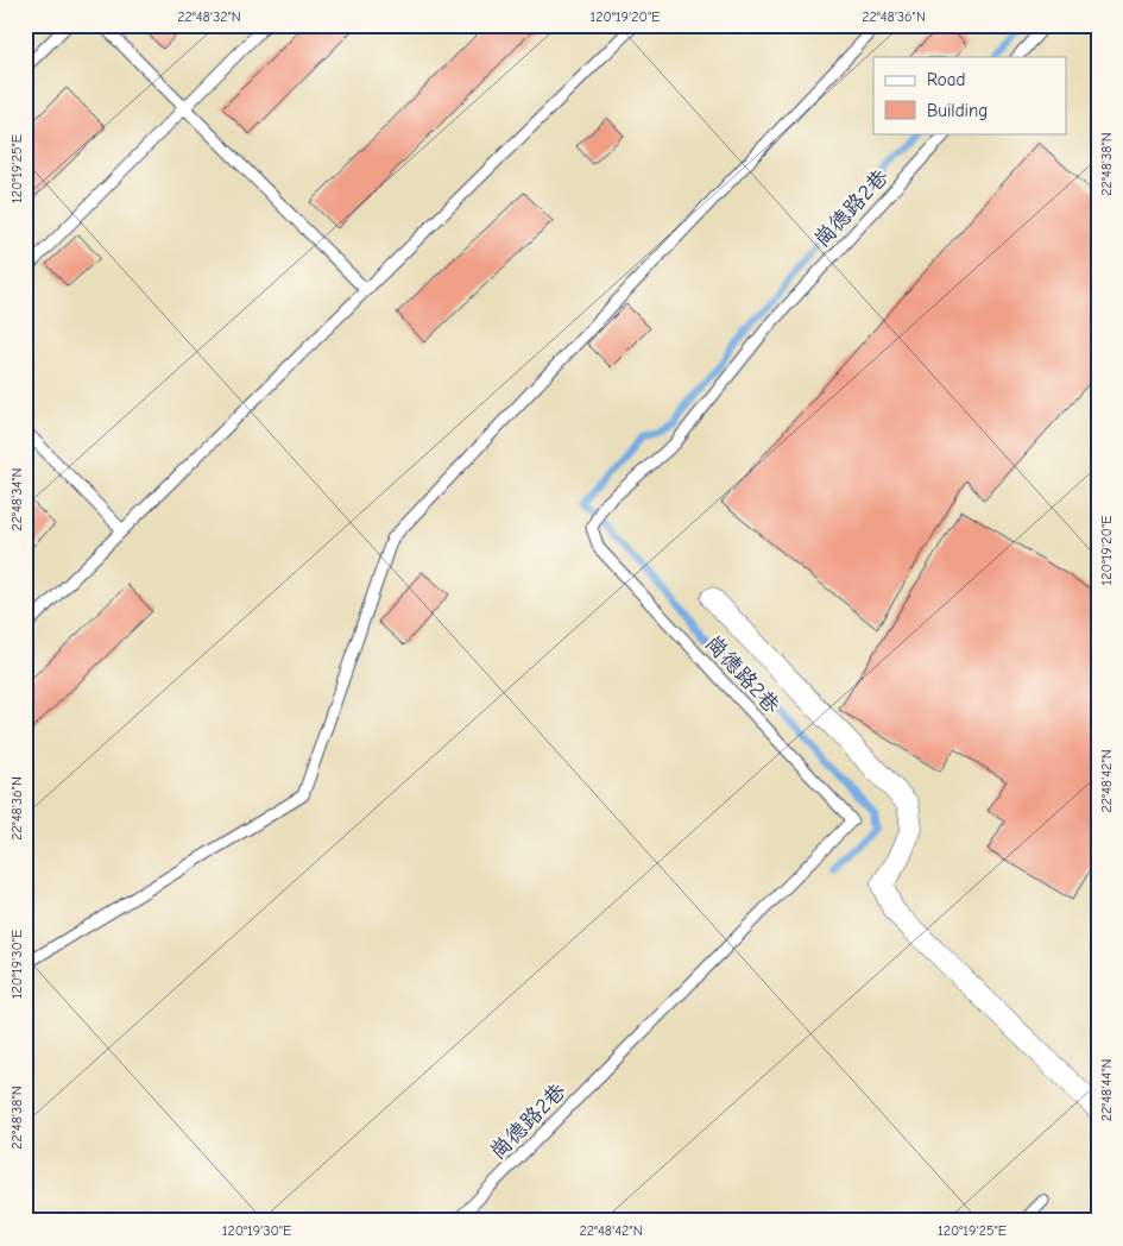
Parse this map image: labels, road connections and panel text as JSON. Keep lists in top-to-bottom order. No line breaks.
{"streets":{"lane":["崗德路2巷"]},"legend":["Road","Building"],"coordinates":["22°48'32\"N","120°19'20\"E","22°48'36\"N","22°48'38\"N","120°19'25\"E","22°48'34\"N","22°48'42\"N","120°19'30\"E","22°48'44\"N"]}
